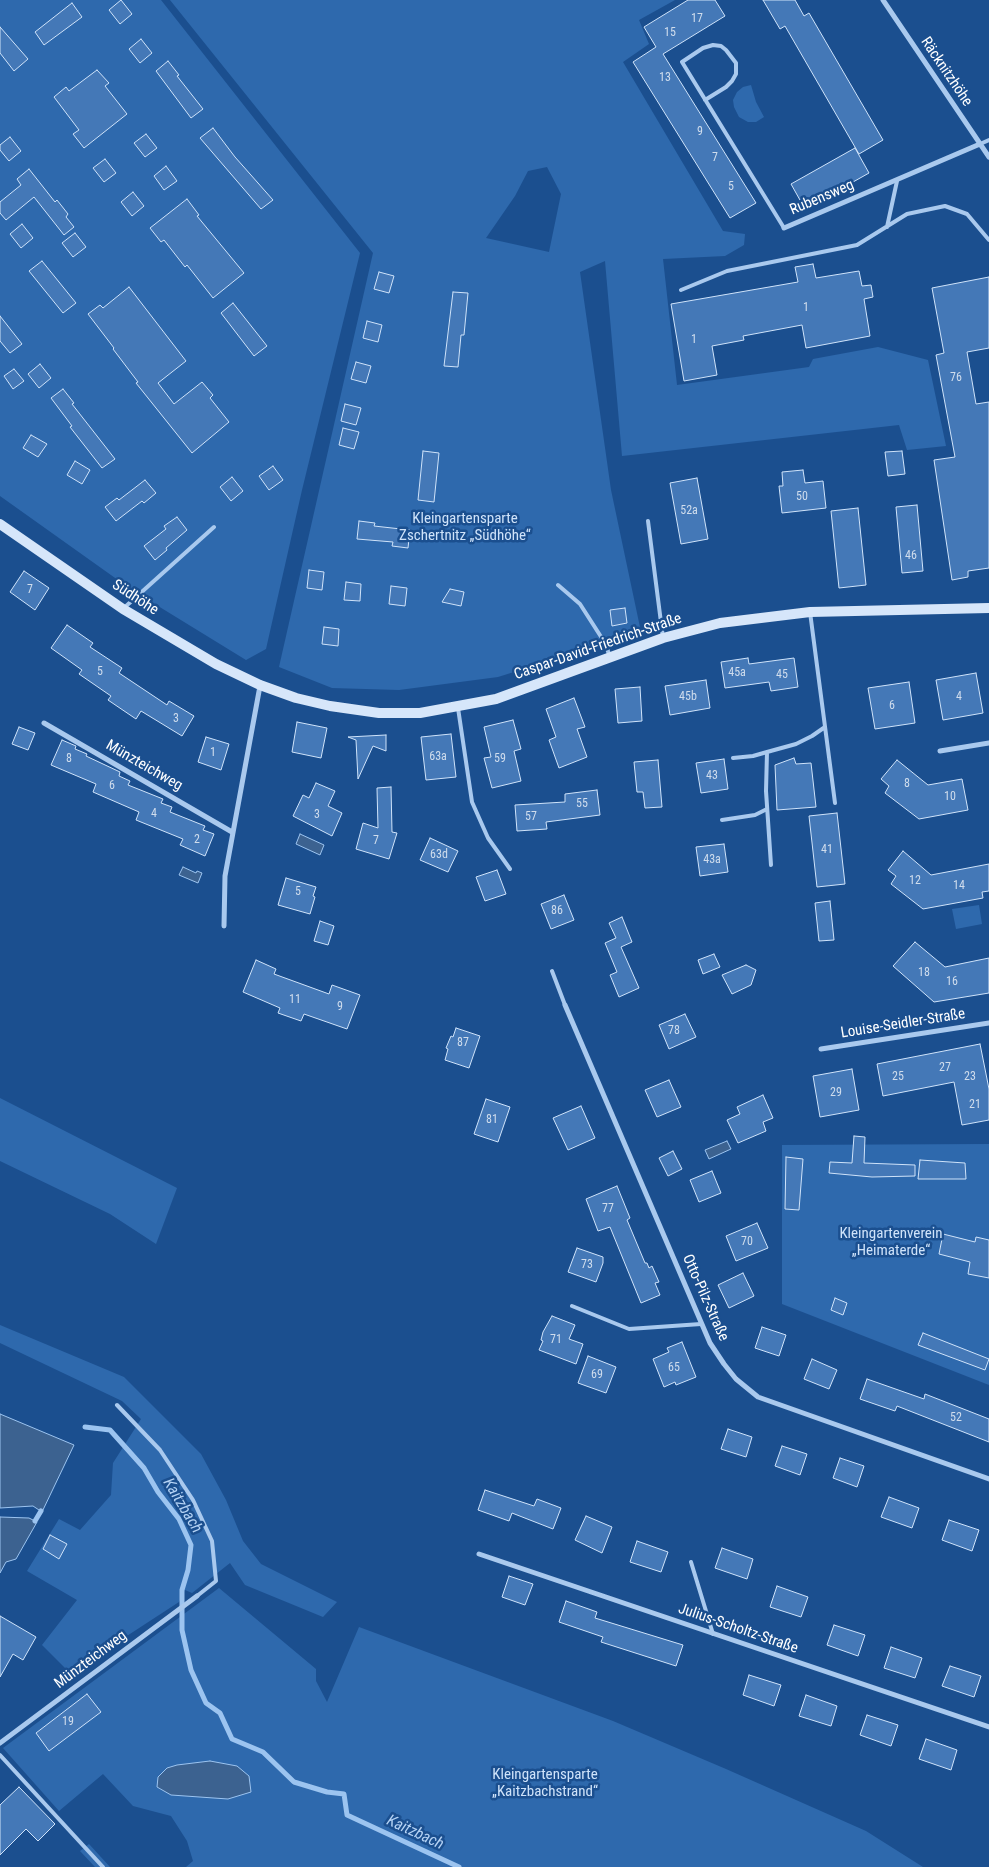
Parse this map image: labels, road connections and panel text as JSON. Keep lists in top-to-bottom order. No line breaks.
{"streets":{"street":["Räcknitzhöhe","Rubensweg","Südhöhe","Caspar-David-Friedrich-Straße","Münzteichweg","Louise-Seidler-Straße","Otto-Pilz-Straße","Julius-Scholtz-Straße"]},"crossings":[["Räcknitzhöhe","Rubensweg"],["Südhöhe","Caspar-David-Friedrich-Straße"]],"water":["Kaitzbach"],"parks":["Kleingartensparte Zschertnitz „Südhöhe“","Kleingartenverein „Heimaterde“","Kleingartensparte „Kaitzbachstrand“"],"house_numbers":["17","15","13","9","7","5","1","1","76","50","52a","46","7","5","45a","45","45b","4","6","3","1","63a","8","59","43","8","6","10","55","4","3","57","2","7","41","63d","43a","12","14","5","86","18","16","11","9","78","87","27","25","23","29","21","81","77","70","73","71","65","69","52","19"]}
